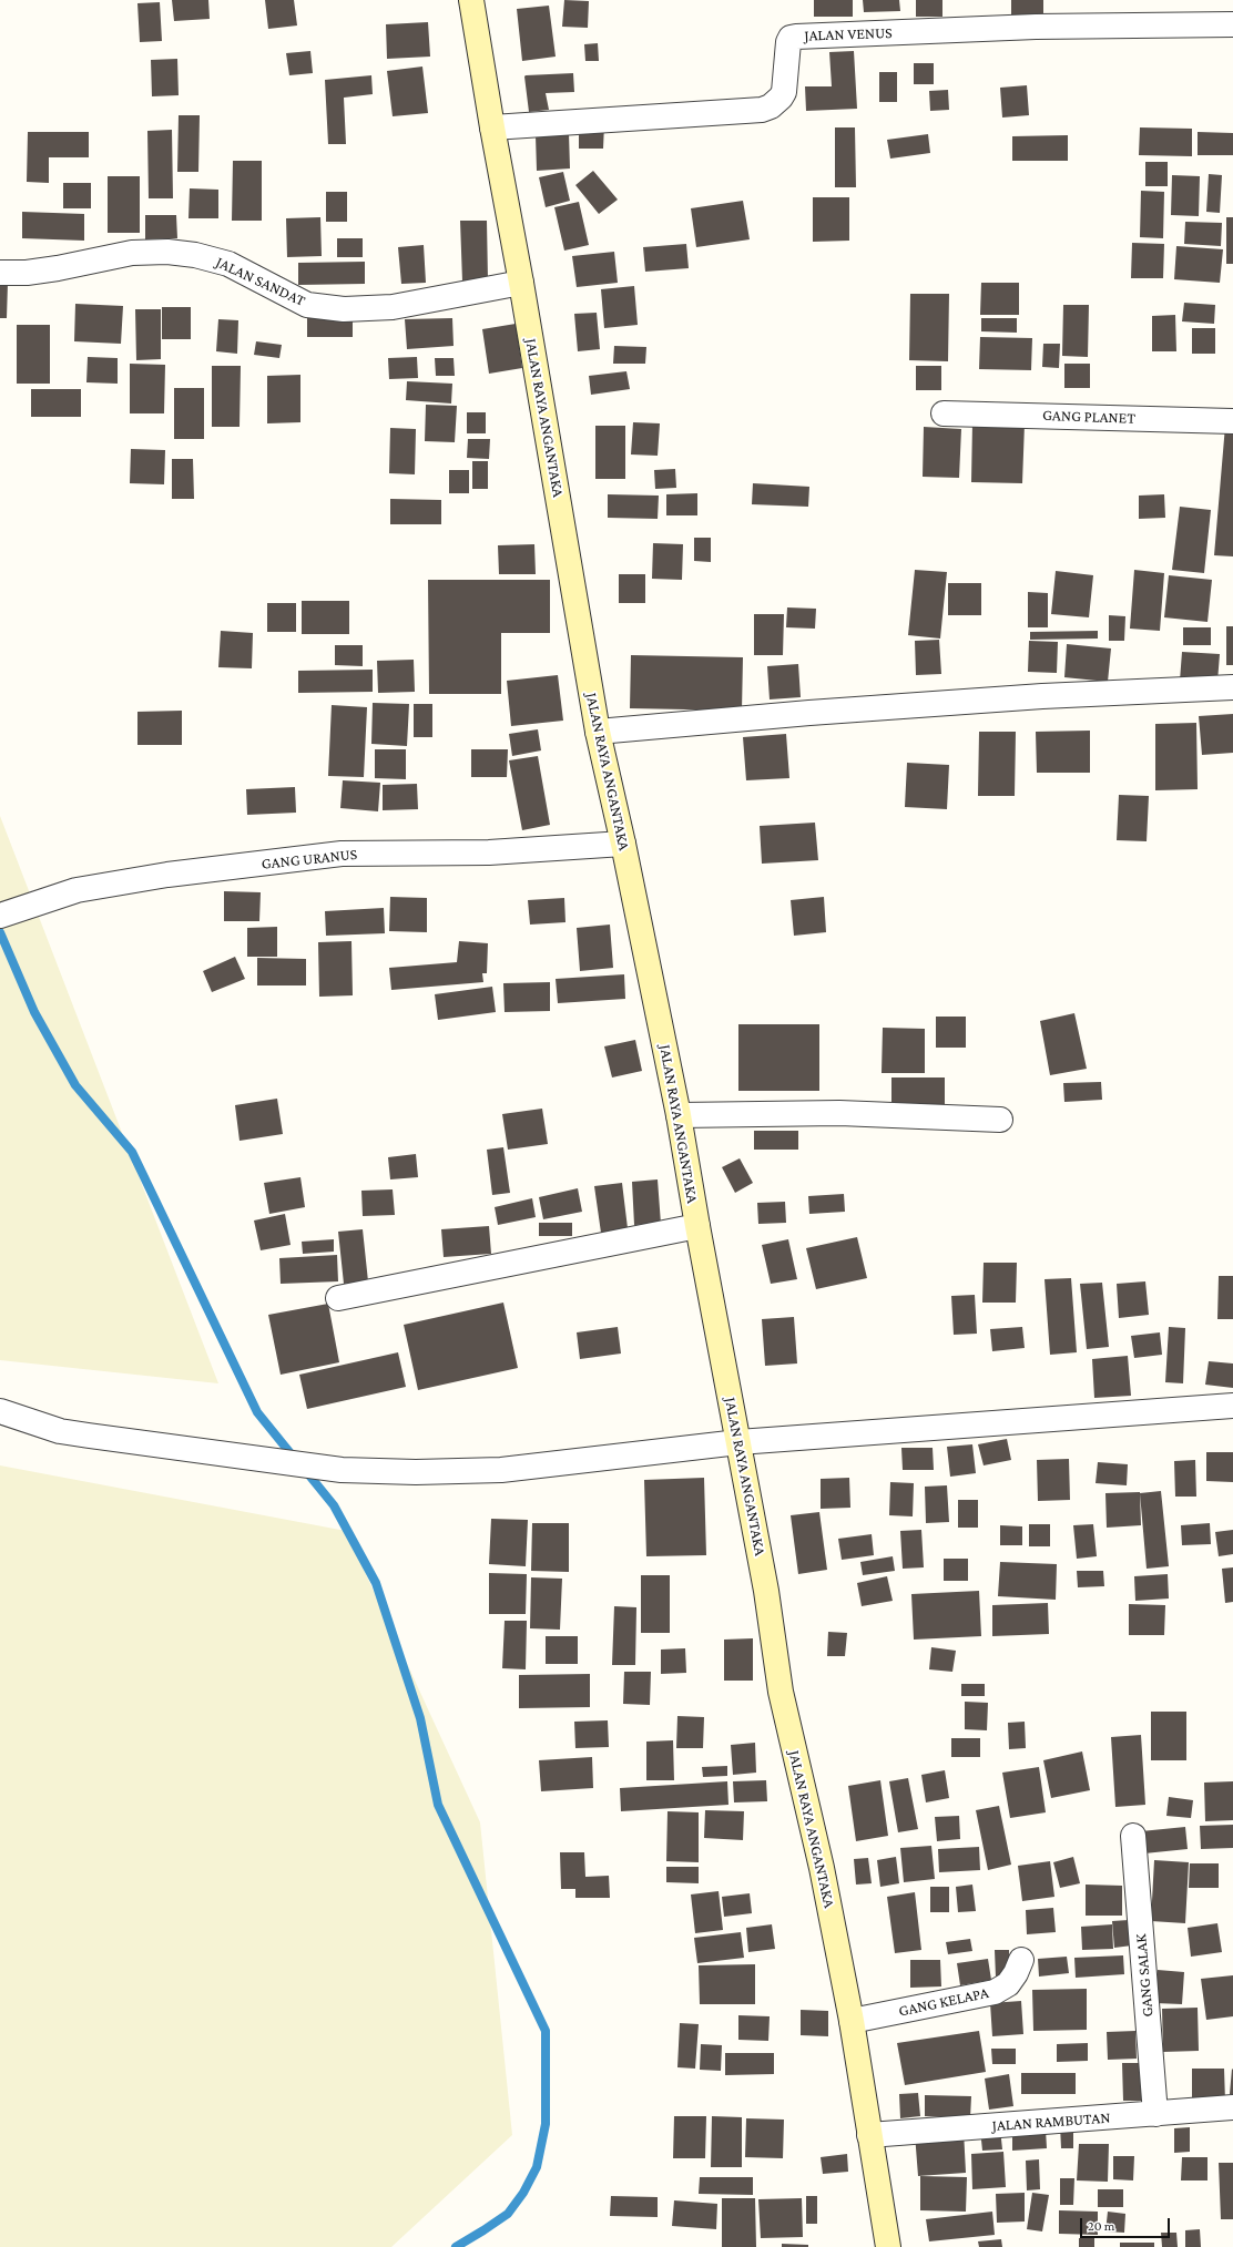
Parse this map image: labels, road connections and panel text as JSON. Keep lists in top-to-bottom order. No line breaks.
{"streets":{"main road":["JALAN RAYA ANGANTAKA"],"street":["JALAN VENUS","JALAN SANDAT","GANG PLANET","GANG URANUS","GANG SALAK","GANG KELAPA","JALAN RAMBUTAN"]},"crossings":[["JALAN VENUS","JALAN RAYA ANGANTAKA"],["JALAN SANDAT","JALAN RAYA ANGANTAKA"],["JALAN RAYA ANGANTAKA","GANG URANUS"],["JALAN RAYA ANGANTAKA","GANG KELAPA"],["JALAN RAYA ANGANTAKA","JALAN RAMBUTAN"],["GANG SALAK","JALAN RAMBUTAN"]],"scale_bar":"20 m"}
